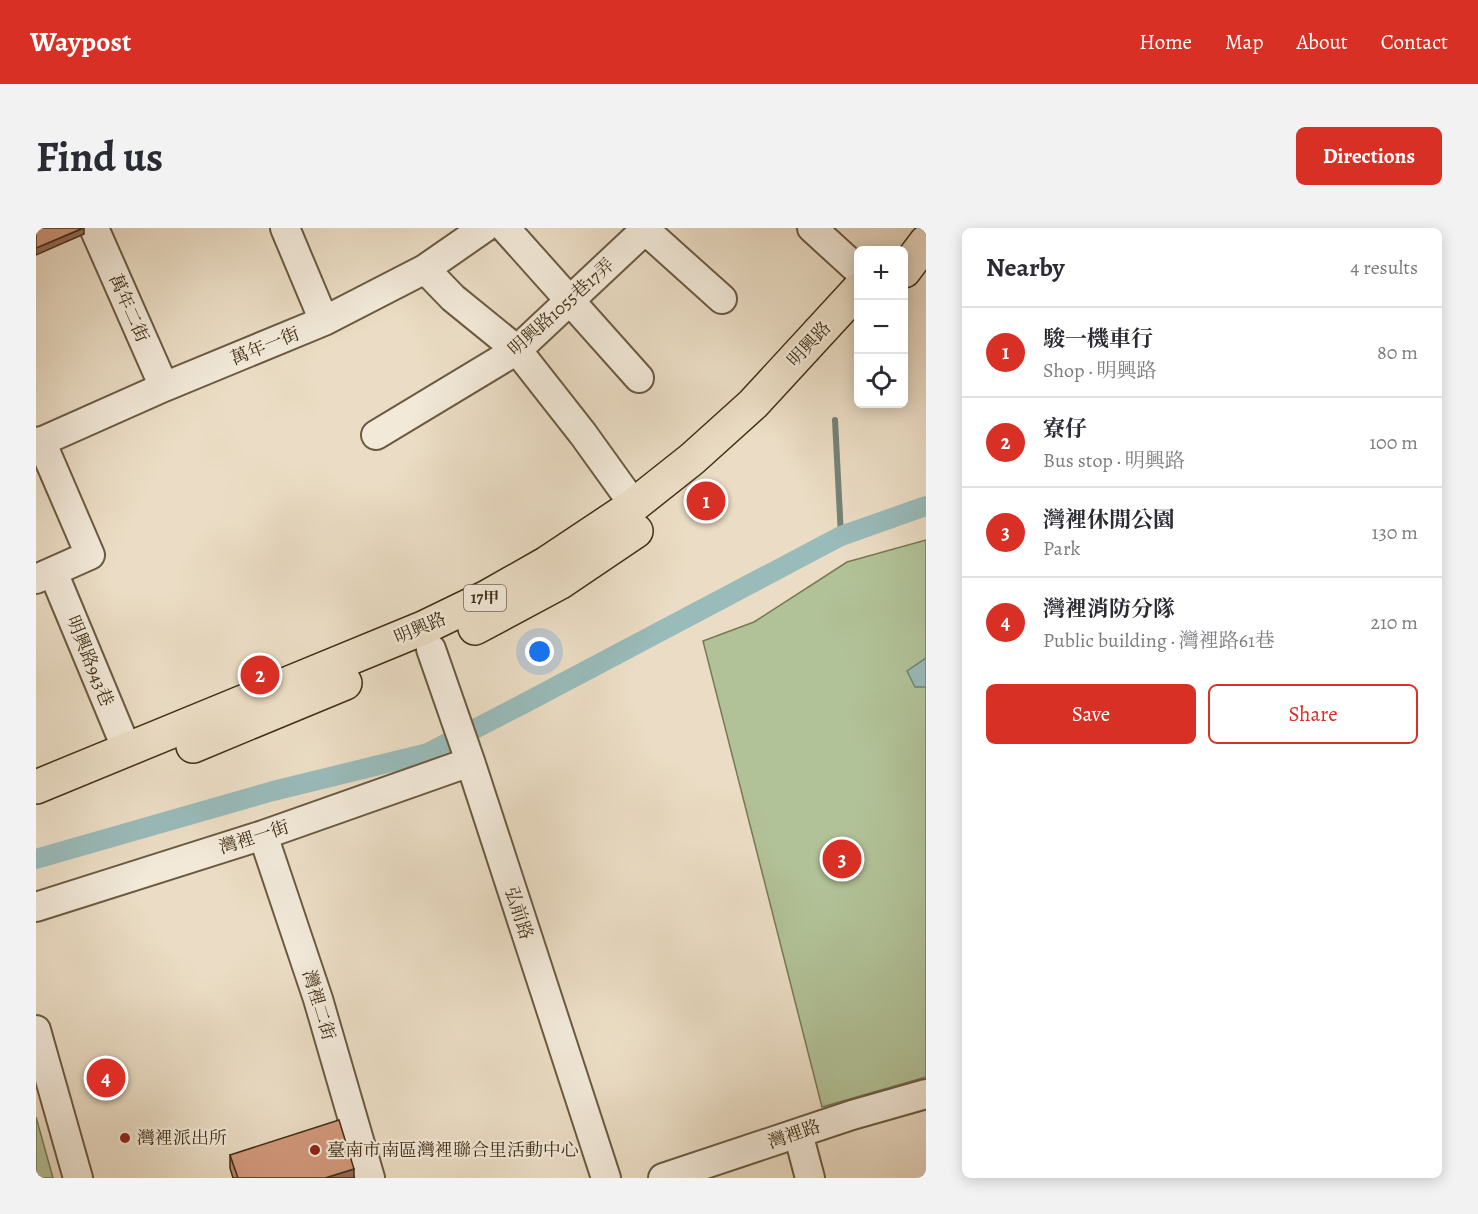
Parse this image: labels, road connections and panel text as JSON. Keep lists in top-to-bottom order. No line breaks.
{"streets":{"main road":["明興路","17甲"],"street":["明興路1055巷17弄","萬年二街","萬年一街","明興路943巷","灣裡一街","弘前路","灣裡二街","灣裡路"]},"crossings":[["萬年二街","萬年一街"],["明興路","明興路943巷"],["明興路","弘前路"],["灣裡一街","弘前路"],["灣裡一街","灣裡二街"]],"places":["灣裡派出所","臺南市南區灣裡聯合里活動中心"],"page":{"header":"Waypost","nav":["Home","Map","About","Contact"],"buttons":["Directions",["Save","Share"]],"title":"Find us","heading":["Nearby","4 results"],"map_buttons":["+","−"],"list":[{"mark":"1","name":"駿一機車行","note":"Shop · 明興路","value":"80 m"},{"mark":"2","name":"寮仔","note":"Bus stop · 明興路","value":"100 m"},{"mark":"3","name":"灣裡休閒公園","note":"Park","value":"130 m"},{"mark":"4","name":"灣裡消防分隊","note":"Public building · 灣裡路61巷","value":"210 m"}],"pins":["1","2","3","4"]}}
